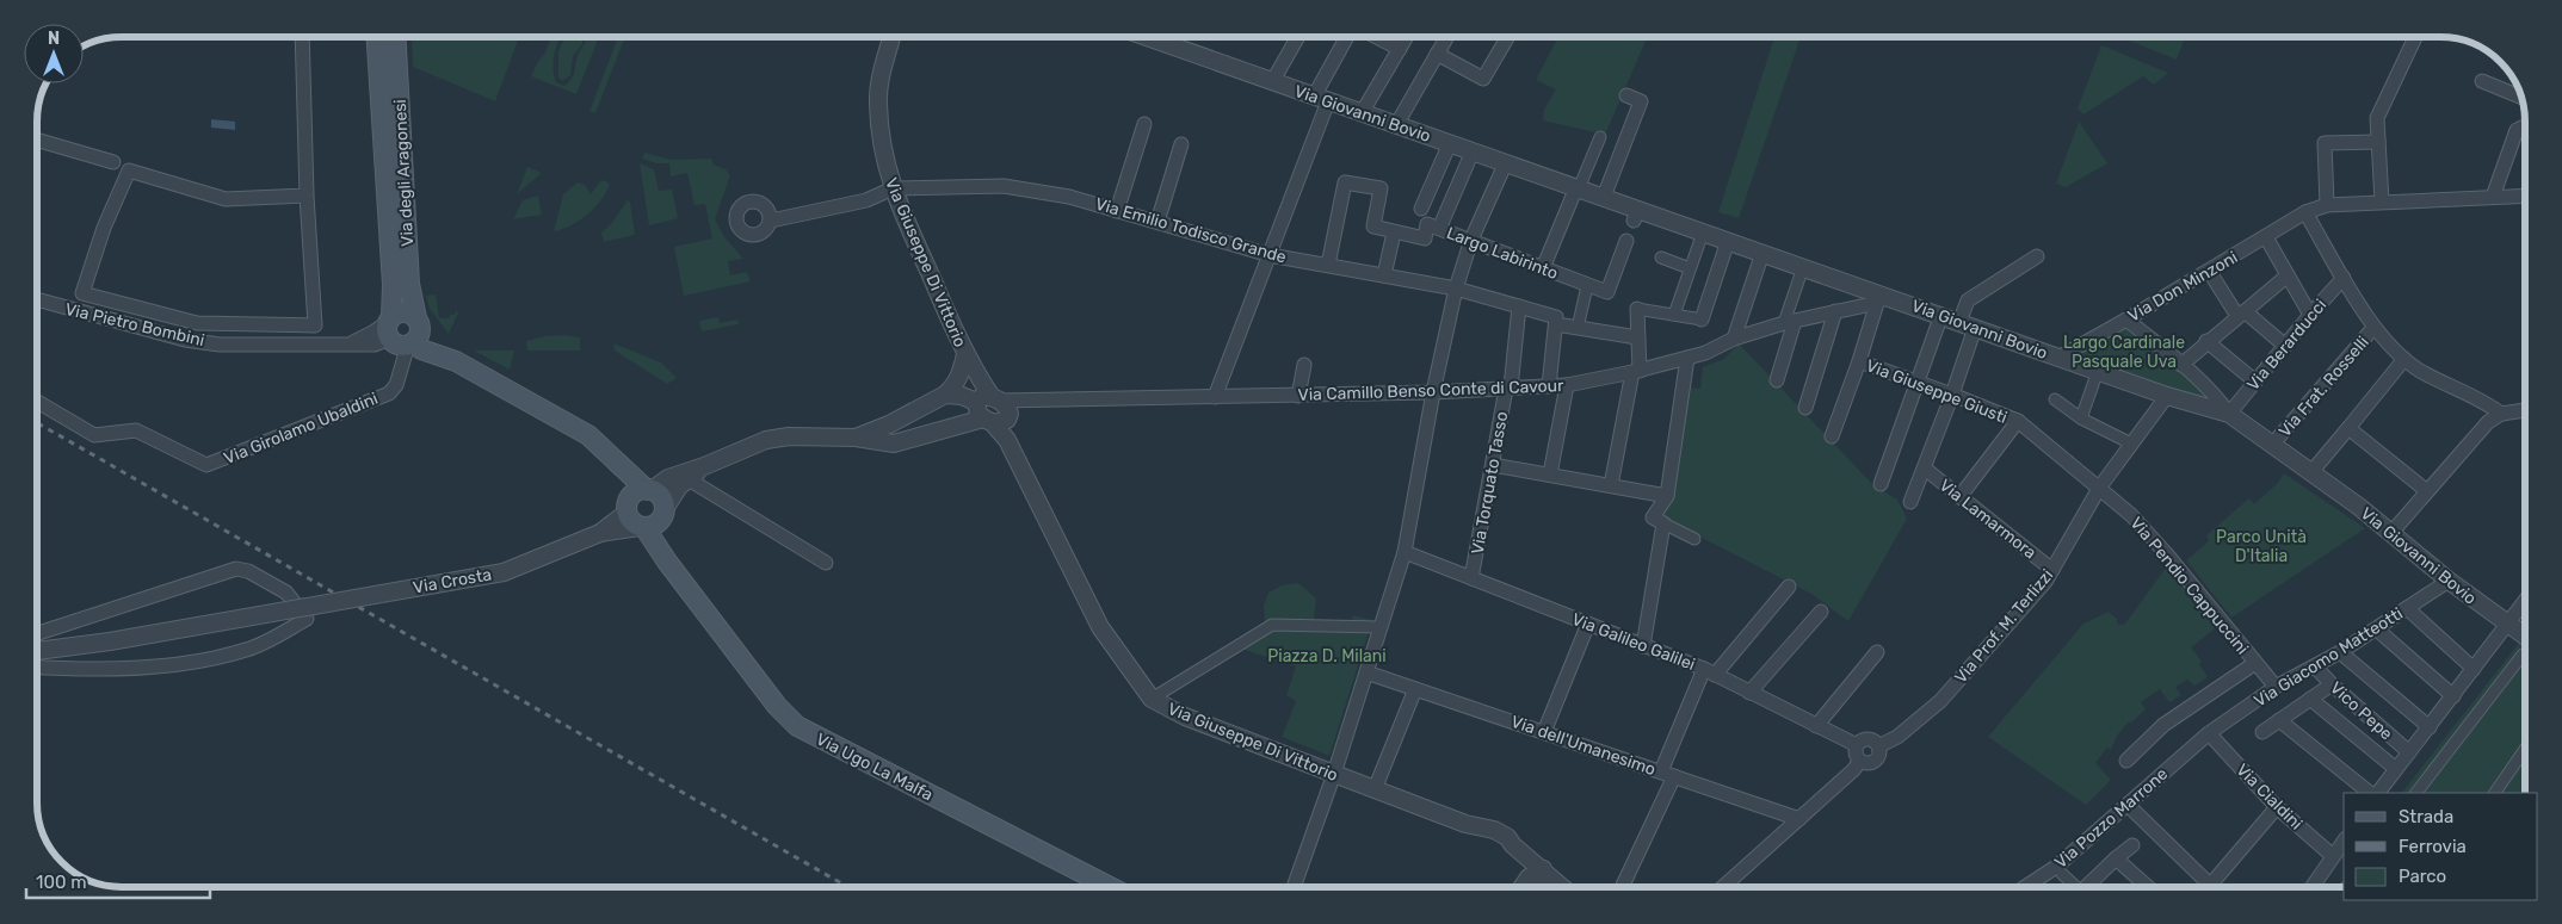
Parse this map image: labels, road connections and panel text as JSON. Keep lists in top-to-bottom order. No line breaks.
{"streets":{"main road":["Via degli Aragonesi","Via Ugo La Malfa"],"street":["Via Giovanni Bovio","Via Emilio Todisco Grande","Largo Labirinto","Via Giuseppe Di Vittorio","Via Don Minzoni","Via Pietro Bombini","Via Berarducci","Via Frat. Rosselli","Via Camillo Benso Conte di Cavour","Via Giuseppe Giusti","Via Girolamo Ubaldini","Via Torquato Tasso","Via Lamarmora","Via Crosta","Via Pendio Cappuccini","Via Prof. M. Terlizzi","Via Galileo Galilei","Via Giacomo Matteotti","Vico Pepe","Via dell'Umanesimo","Via Cialdini","Via Pozzo Marrone"]},"crossings":[["Via Giovanni Bovio","Via Don Minzoni"],["Via Giovanni Bovio","Via Berarducci"],["Via Giovanni Bovio","Via Frat. Rosselli"],["Via Giovanni Bovio","Via Camillo Benso Conte di Cavour"],["Via Giovanni Bovio","Via Prof. M. Terlizzi"],["Via Giovanni Bovio","Via Giacomo Matteotti"],["Via degli Aragonesi","Via Pietro Bombini"],["Via degli Aragonesi","Via Girolamo Ubaldini"],["Via Emilio Todisco Grande","Largo Labirinto"],["Via Emilio Todisco Grande","Via Giuseppe Di Vittorio"],["Via Emilio Todisco Grande","Via Torquato Tasso"],["Via Giuseppe Di Vittorio","Via Camillo Benso Conte di Cavour"],["Via Pietro Bombini","Via Girolamo Ubaldini"],["Via Camillo Benso Conte di Cavour","Via Torquato Tasso"],["Via Giuseppe Giusti","Via Pendio Cappuccini"],["Via Giuseppe Giusti","Via Prof. M. Terlizzi"],["Via Torquato Tasso","Via Galileo Galilei"],["Via Lamarmora","Via Prof. M. Terlizzi"],["Via Crosta","Via Ugo La Malfa"],["Via Pendio Cappuccini","Via Prof. M. Terlizzi"],["Via Pendio Cappuccini","Via Giacomo Matteotti"],["Via Prof. M. Terlizzi","Via Galileo Galilei"],["Via Giacomo Matteotti","Vico Pepe"],["Via Giacomo Matteotti","Via Cialdini"],["Via Giacomo Matteotti","Via Pozzo Marrone"],["Via Cialdini","Via Pozzo Marrone"]],"parks":["Largo Cardinale Pasquale Uva","Parco Unità D'Italia","Piazza D. Milani"],"legend":["Strada","Ferrovia","Parco"],"scale_bar":"100 m","north":"top"}
